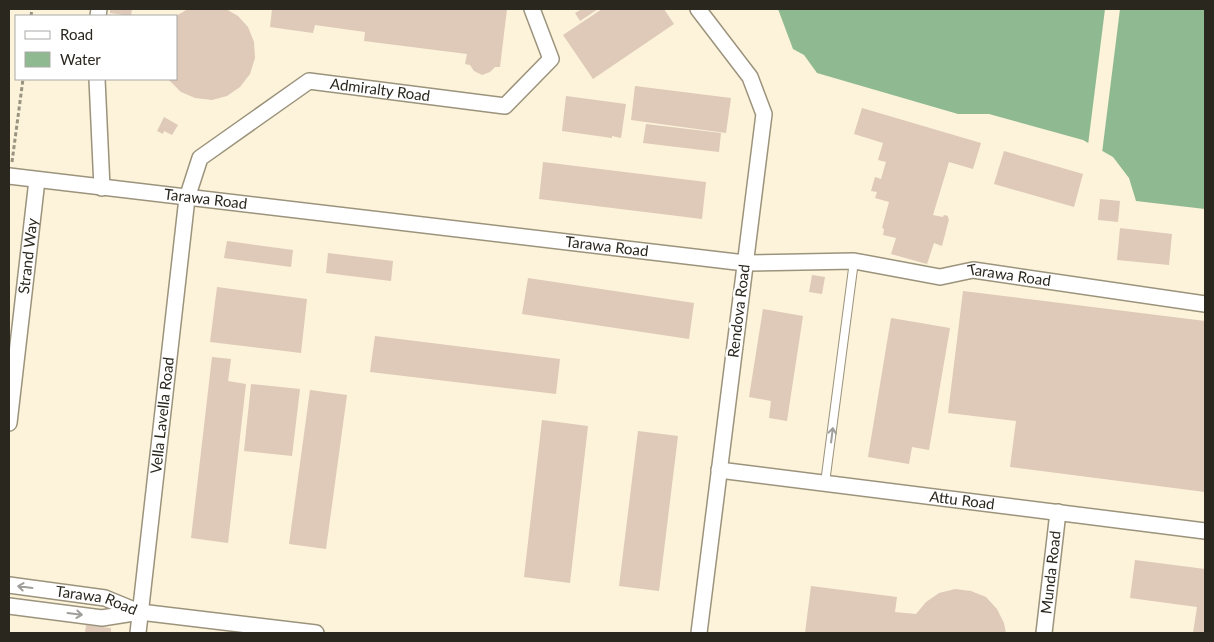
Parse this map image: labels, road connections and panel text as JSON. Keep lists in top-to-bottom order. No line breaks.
{"streets":{"street":["Admiralty Road","Tarawa Road","Strand Way","Rendova Road","Vella Lavella Road","Attu Road","Munda Road"]},"crossings":[["Admiralty Road","Tarawa Road"],["Admiralty Road","Vella Lavella Road"],["Tarawa Road","Strand Way"],["Tarawa Road","Rendova Road"],["Tarawa Road","Vella Lavella Road"],["Rendova Road","Attu Road"],["Attu Road","Munda Road"]],"legend":["Road","Water"]}
